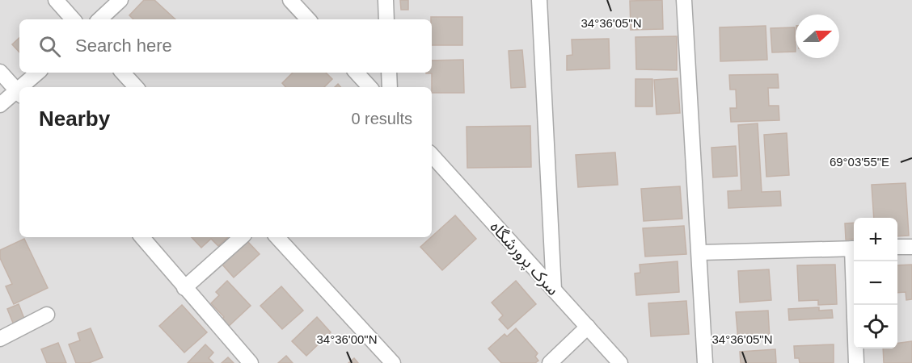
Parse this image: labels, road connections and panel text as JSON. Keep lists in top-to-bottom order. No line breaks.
{"streets":{"street":["سرک پرورشگاه"]},"north":"right","page":{"search":"Search here","heading":["Nearby","0 results"],"map_buttons":["+","−"]},"coordinates":["34°36'05\"N","69°03'55\"E","34°36'00\"N"]}
